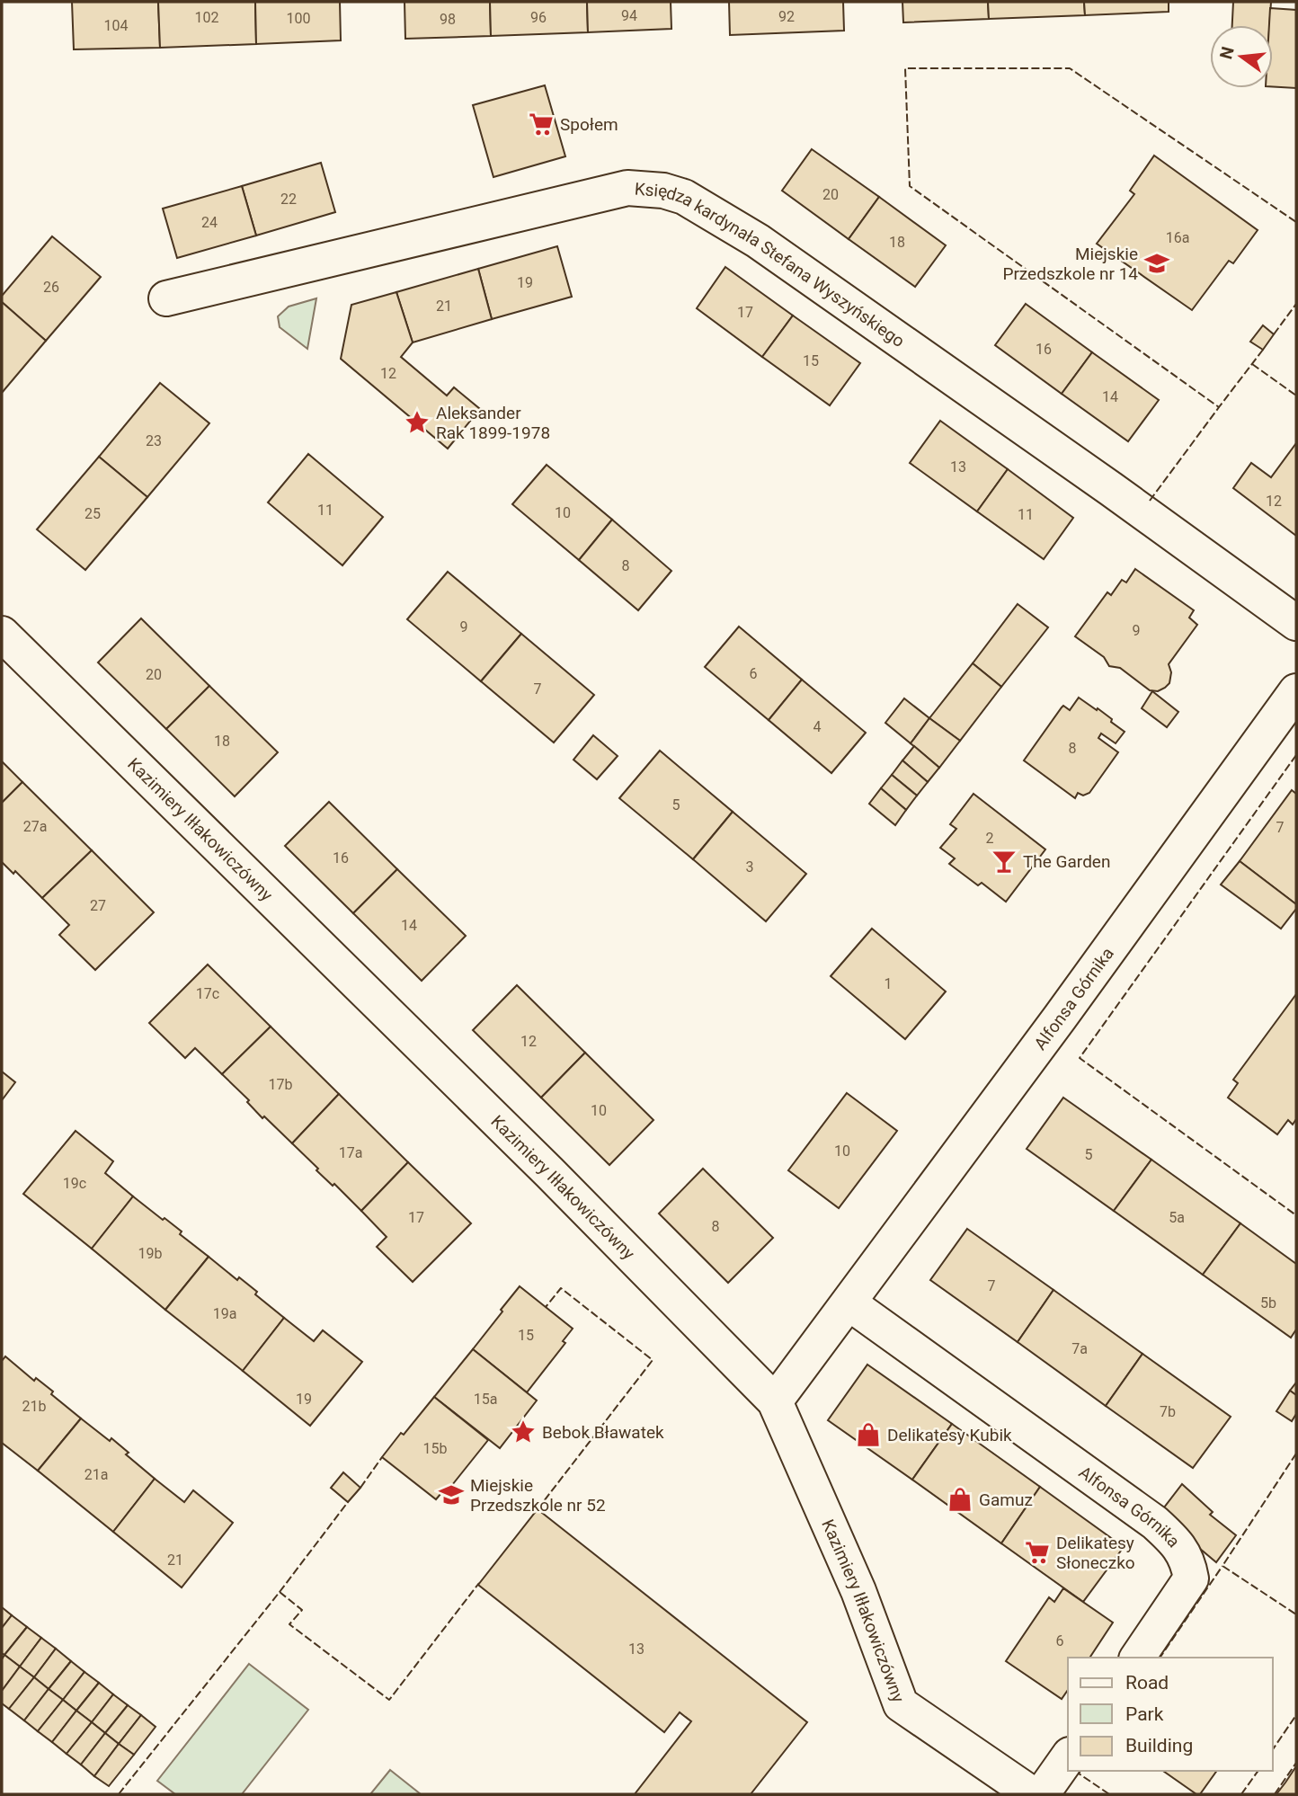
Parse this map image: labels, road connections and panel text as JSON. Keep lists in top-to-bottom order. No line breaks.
{"streets":{"street":["Księdza kardynała Stefana Wyszyńskiego","Kazimiery Iłłakowiczówny","Alfonsa Górnika"]},"crossings":[["Kazimiery Iłłakowiczówny","Alfonsa Górnika"]],"places":{"supermarket":["Społem","Delikatesy Słoneczko"],"school or university":["Miejskie Przedszkole nr 14","Miejskie Przedszkole nr 52"],"place":["Aleksander Rak 1899-1978","Bebok Bławatek"],"bar":["The Garden"],"shop":["Delikatesy Kubik","Gamuz"]},"house_numbers":["94","92","102","96","100","98","104","20","22","24","16a","18","19","26","21","17","16","15","12","14","23","13","12","11","10","25","11","8","9","9","6","20","7","4","18","8","5","27a","7","2","16","3","27","14","1","17c","12","17b","10","10","17a","5","19c","17","5a","8","19b","7","5b","19a","15","7a","19","15a","21b","7b","15b","21a","21","6","13"],"legend":["Road","Park","Building"],"north":"left"}
